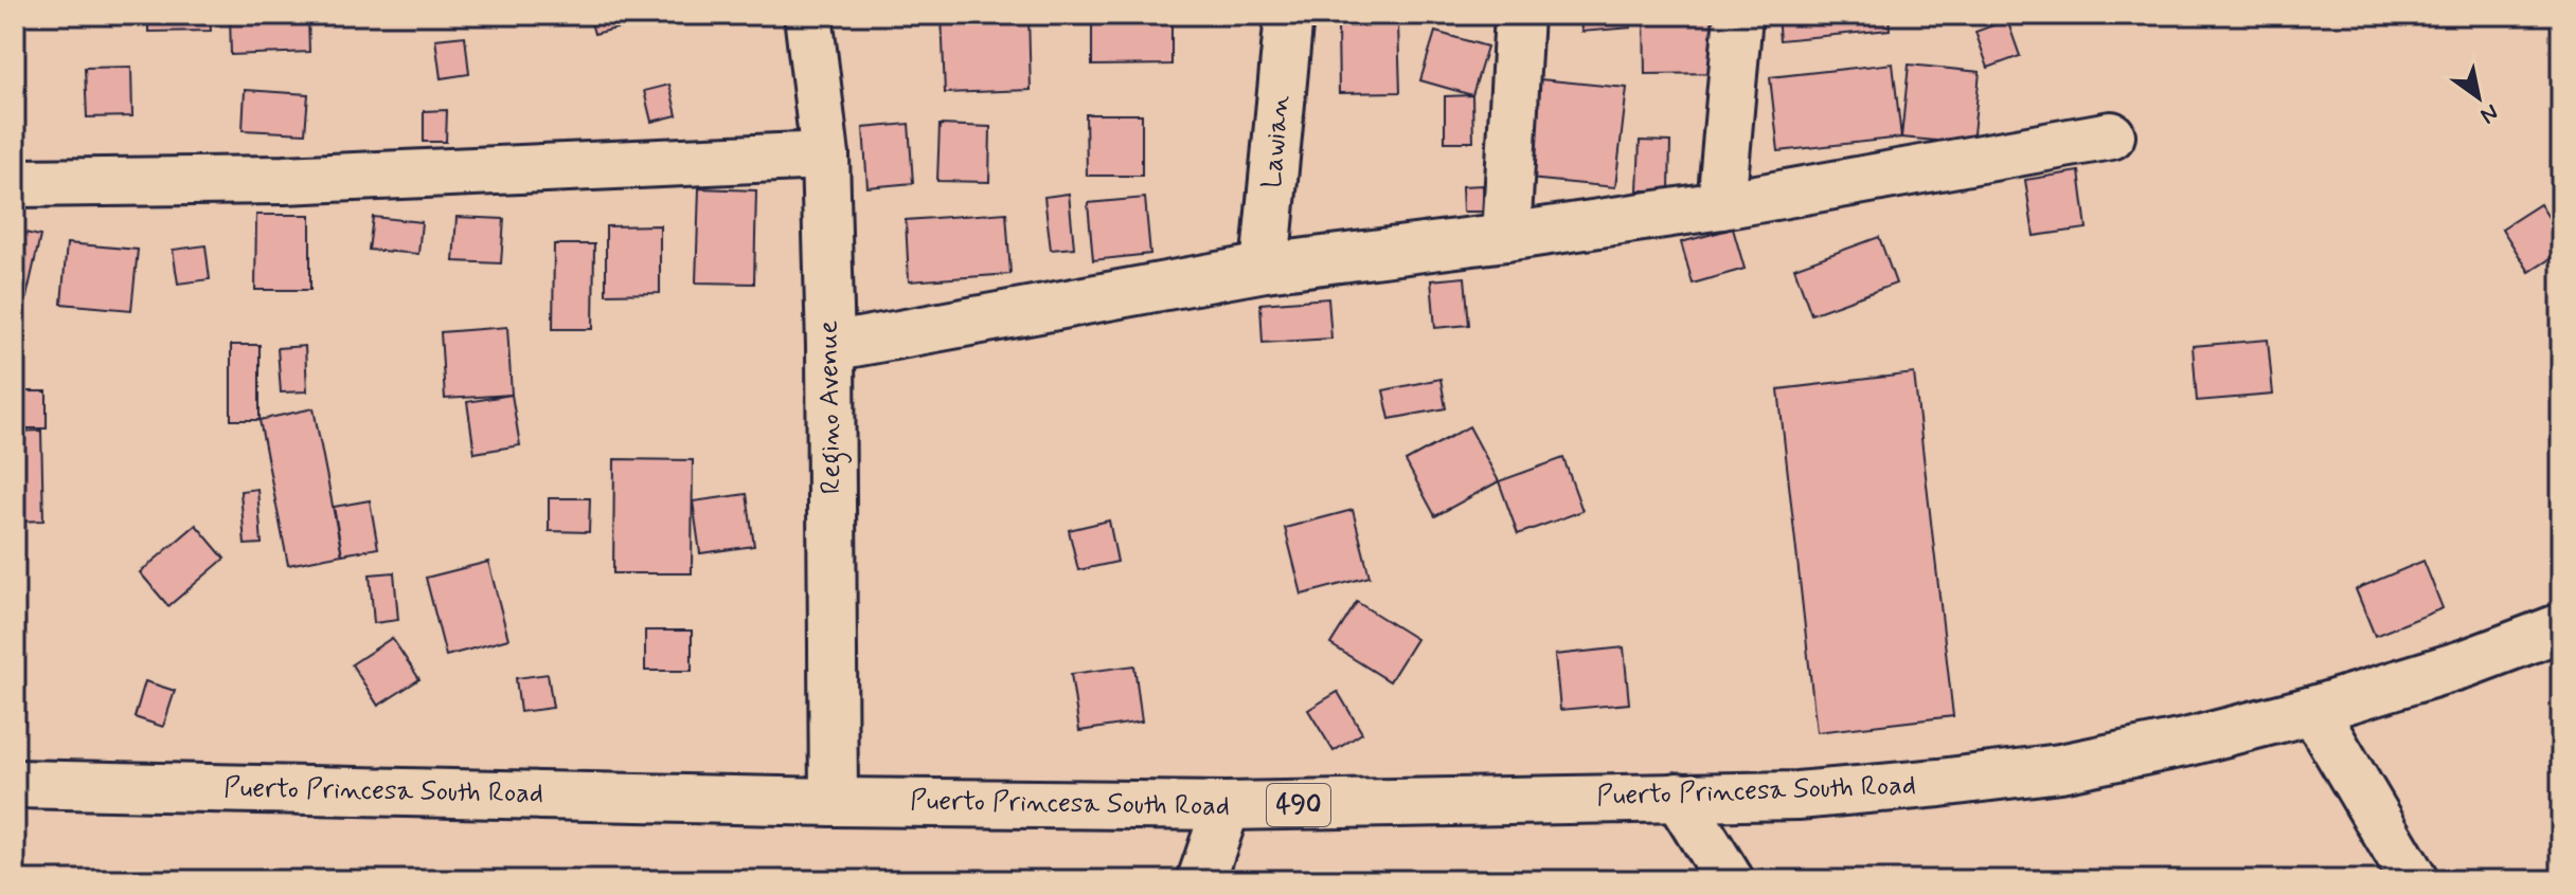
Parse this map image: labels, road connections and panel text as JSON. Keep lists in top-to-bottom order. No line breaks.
{"streets":{"street":["Lawian","Regino Avenue","Puerto Princesa South Road","490"]},"crossings":[["Regino Avenue","Puerto Princesa South Road"]],"north":"bottom right"}
